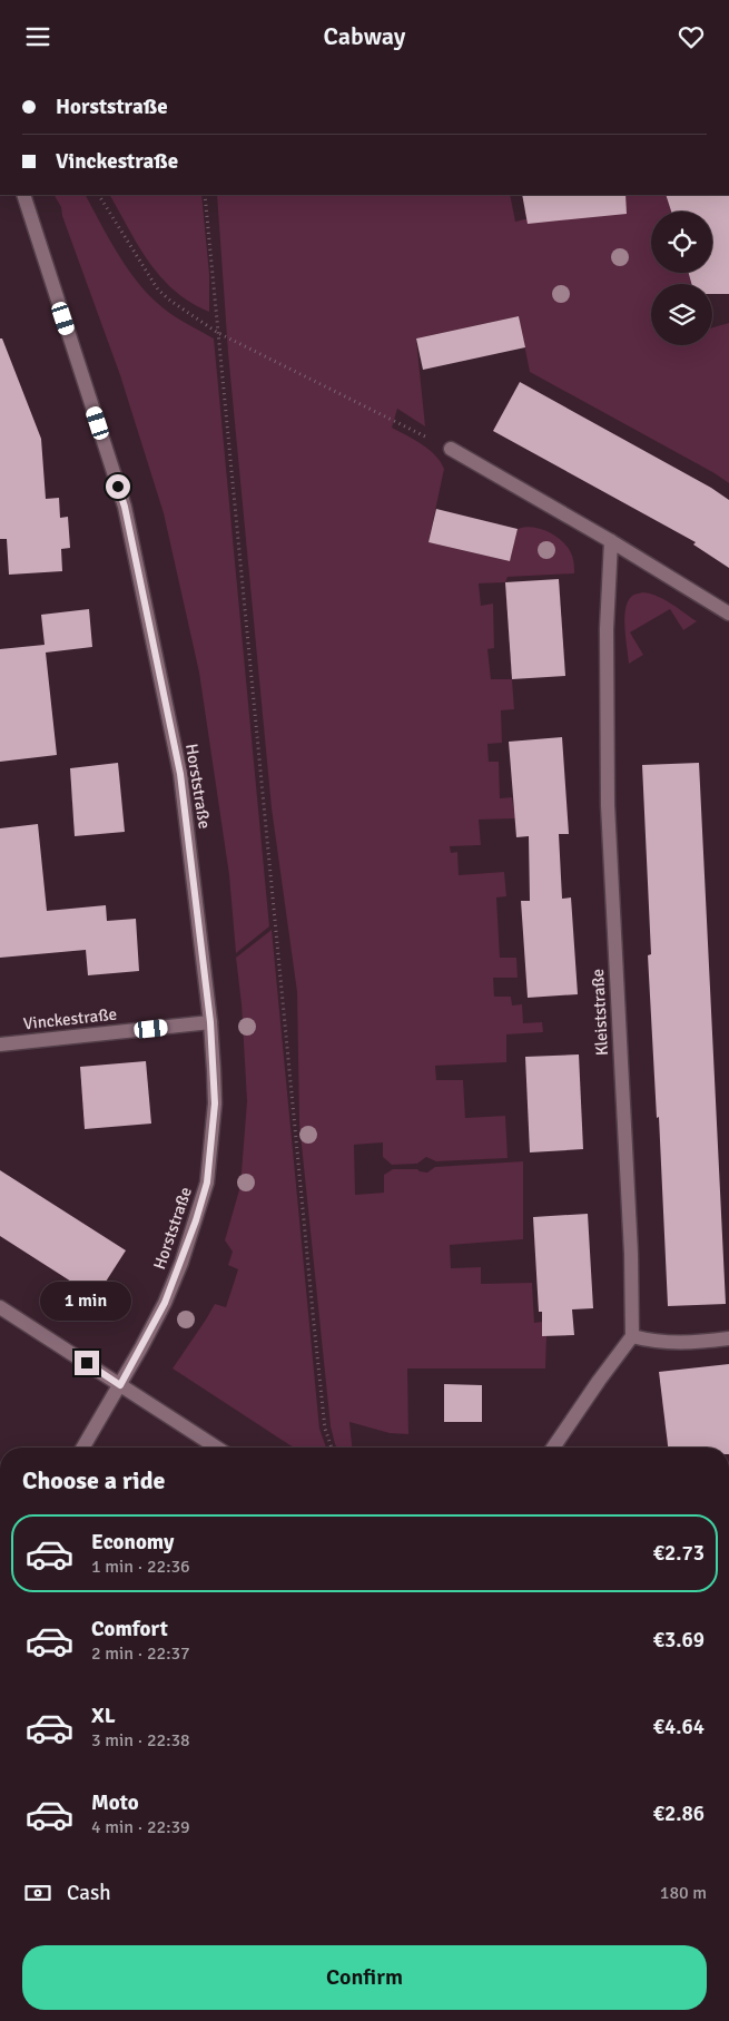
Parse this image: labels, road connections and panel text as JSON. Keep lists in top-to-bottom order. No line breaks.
{"streets":{"street":["Horststraße","Kleiststraße","Vinckestraße"]},"crossings":[["Horststraße","Vinckestraße"]],"page":{"header":"Cabway","banner":["Horststraße","Vinckestraße"],"bubble":"1 min","heading":"Choose a ride","list":[{"name":"Economy","note":"1 min · 22:36","value":"€2.73"},{"name":"Comfort","note":"2 min · 22:37","value":"€3.69"},{"name":"XL","note":"3 min · 22:38","value":"€4.64"},{"name":"Moto","note":"4 min · 22:39","value":"€2.86"}],"pay":["Cash","180 m"],"buttons":"Confirm"}}
